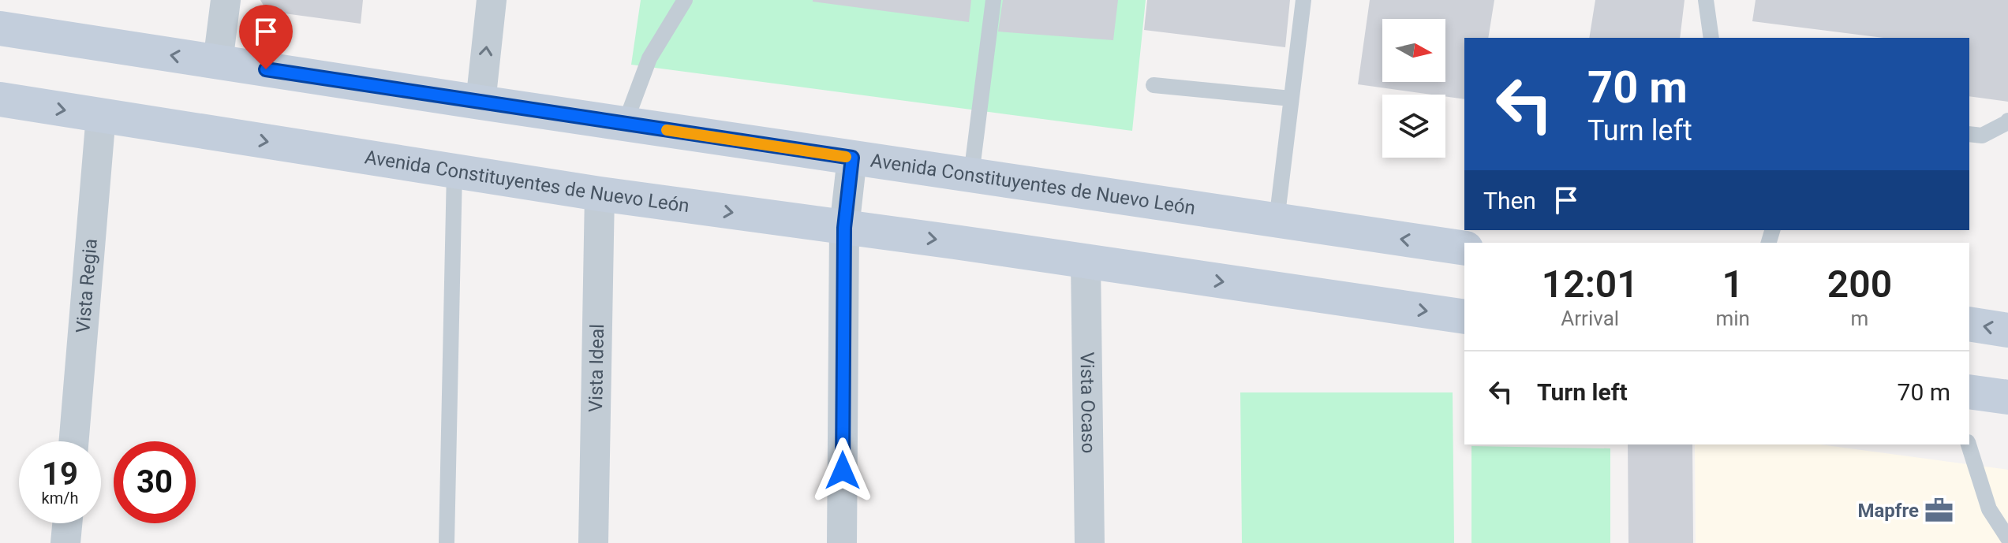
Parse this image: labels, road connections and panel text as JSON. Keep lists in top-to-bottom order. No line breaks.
{"streets":{"main road":["Avenida Constituyentes de Nuevo León"],"street":["Vista Regia","Vista Ideal","Vista Ocaso"]},"crossings":[["Avenida Constituyentes de Nuevo León","Vista Regia"],["Avenida Constituyentes de Nuevo León","Vista Ideal"],["Avenida Constituyentes de Nuevo León","Vista Ocaso"]],"places":{"office":["Mapfre"]},"north":"right","page":{"turn":["70 m","Turn left"],"then":"Then","eta":["12:01","Arrival","1","min","200","m"],"list":[{"name":"Turn left","value":"70 m"}],"speed":"19 km/h","limit":"30"}}
